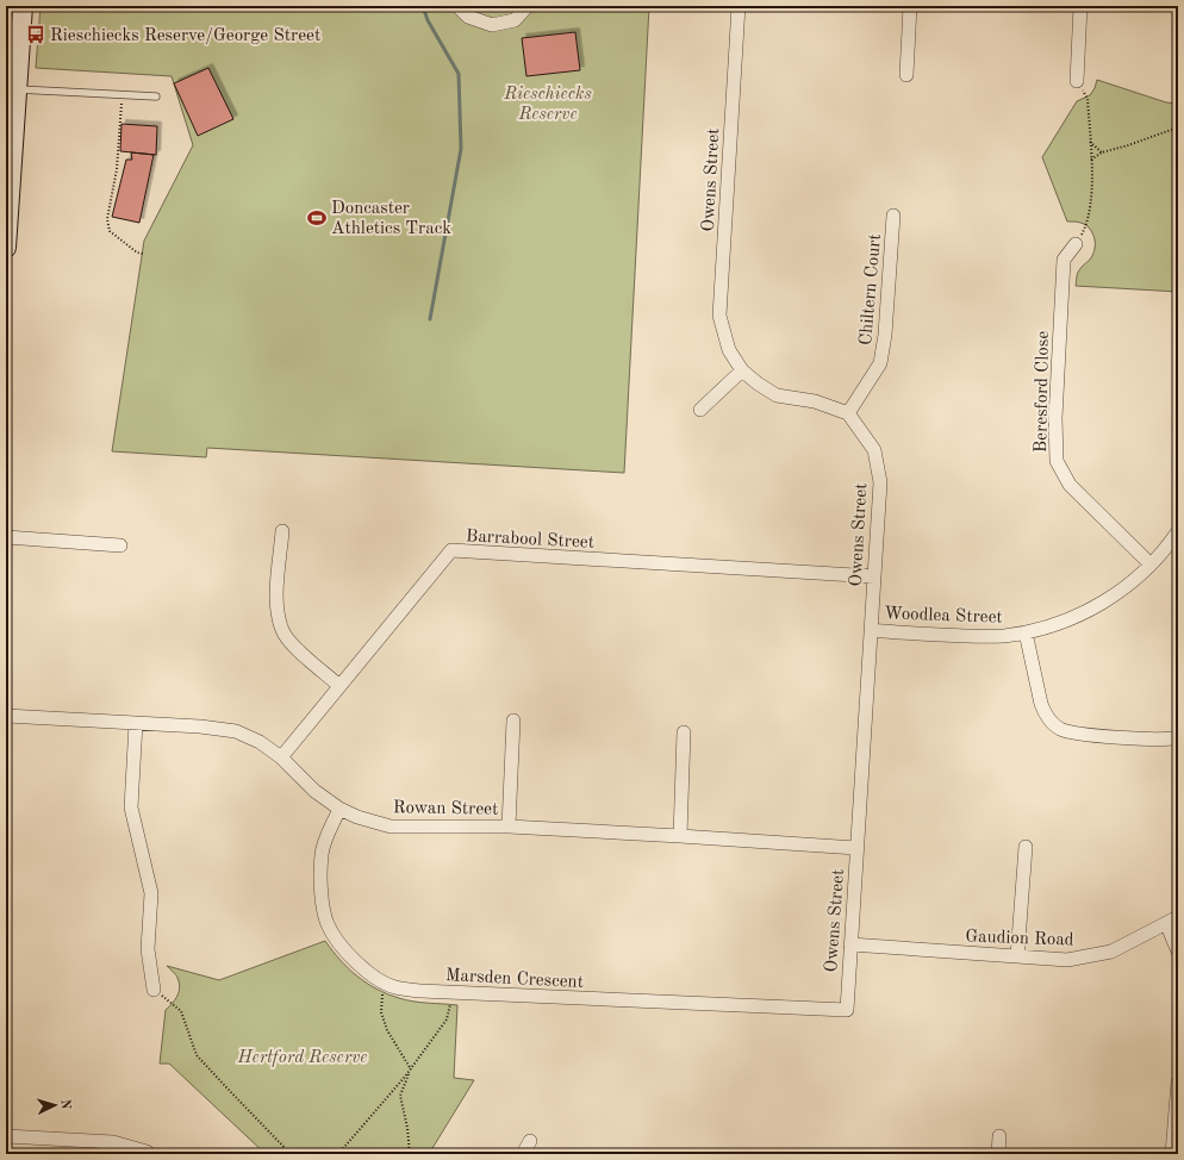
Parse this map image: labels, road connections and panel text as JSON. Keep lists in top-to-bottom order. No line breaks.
{"streets":{"street":["Owens Street","Chiltern Court","Beresford Close","Barrabool Street","Woodlea Street","Rowan Street","Gaudion Road","Marsden Crescent"]},"crossings":[["Owens Street","Chiltern Court"],["Owens Street","Barrabool Street"],["Owens Street","Woodlea Street"],["Owens Street","Rowan Street"],["Owens Street","Gaudion Road"],["Owens Street","Marsden Crescent"],["Beresford Close","Woodlea Street"],["Barrabool Street","Rowan Street"],["Rowan Street","Marsden Crescent"]],"parks":["Rieschiecks Reserve","Hertford Reserve"],"places":{"bus stop":["Rieschiecks Reserve/George Street"],"sports":["Doncaster Athletics Track"]},"north":"right"}
